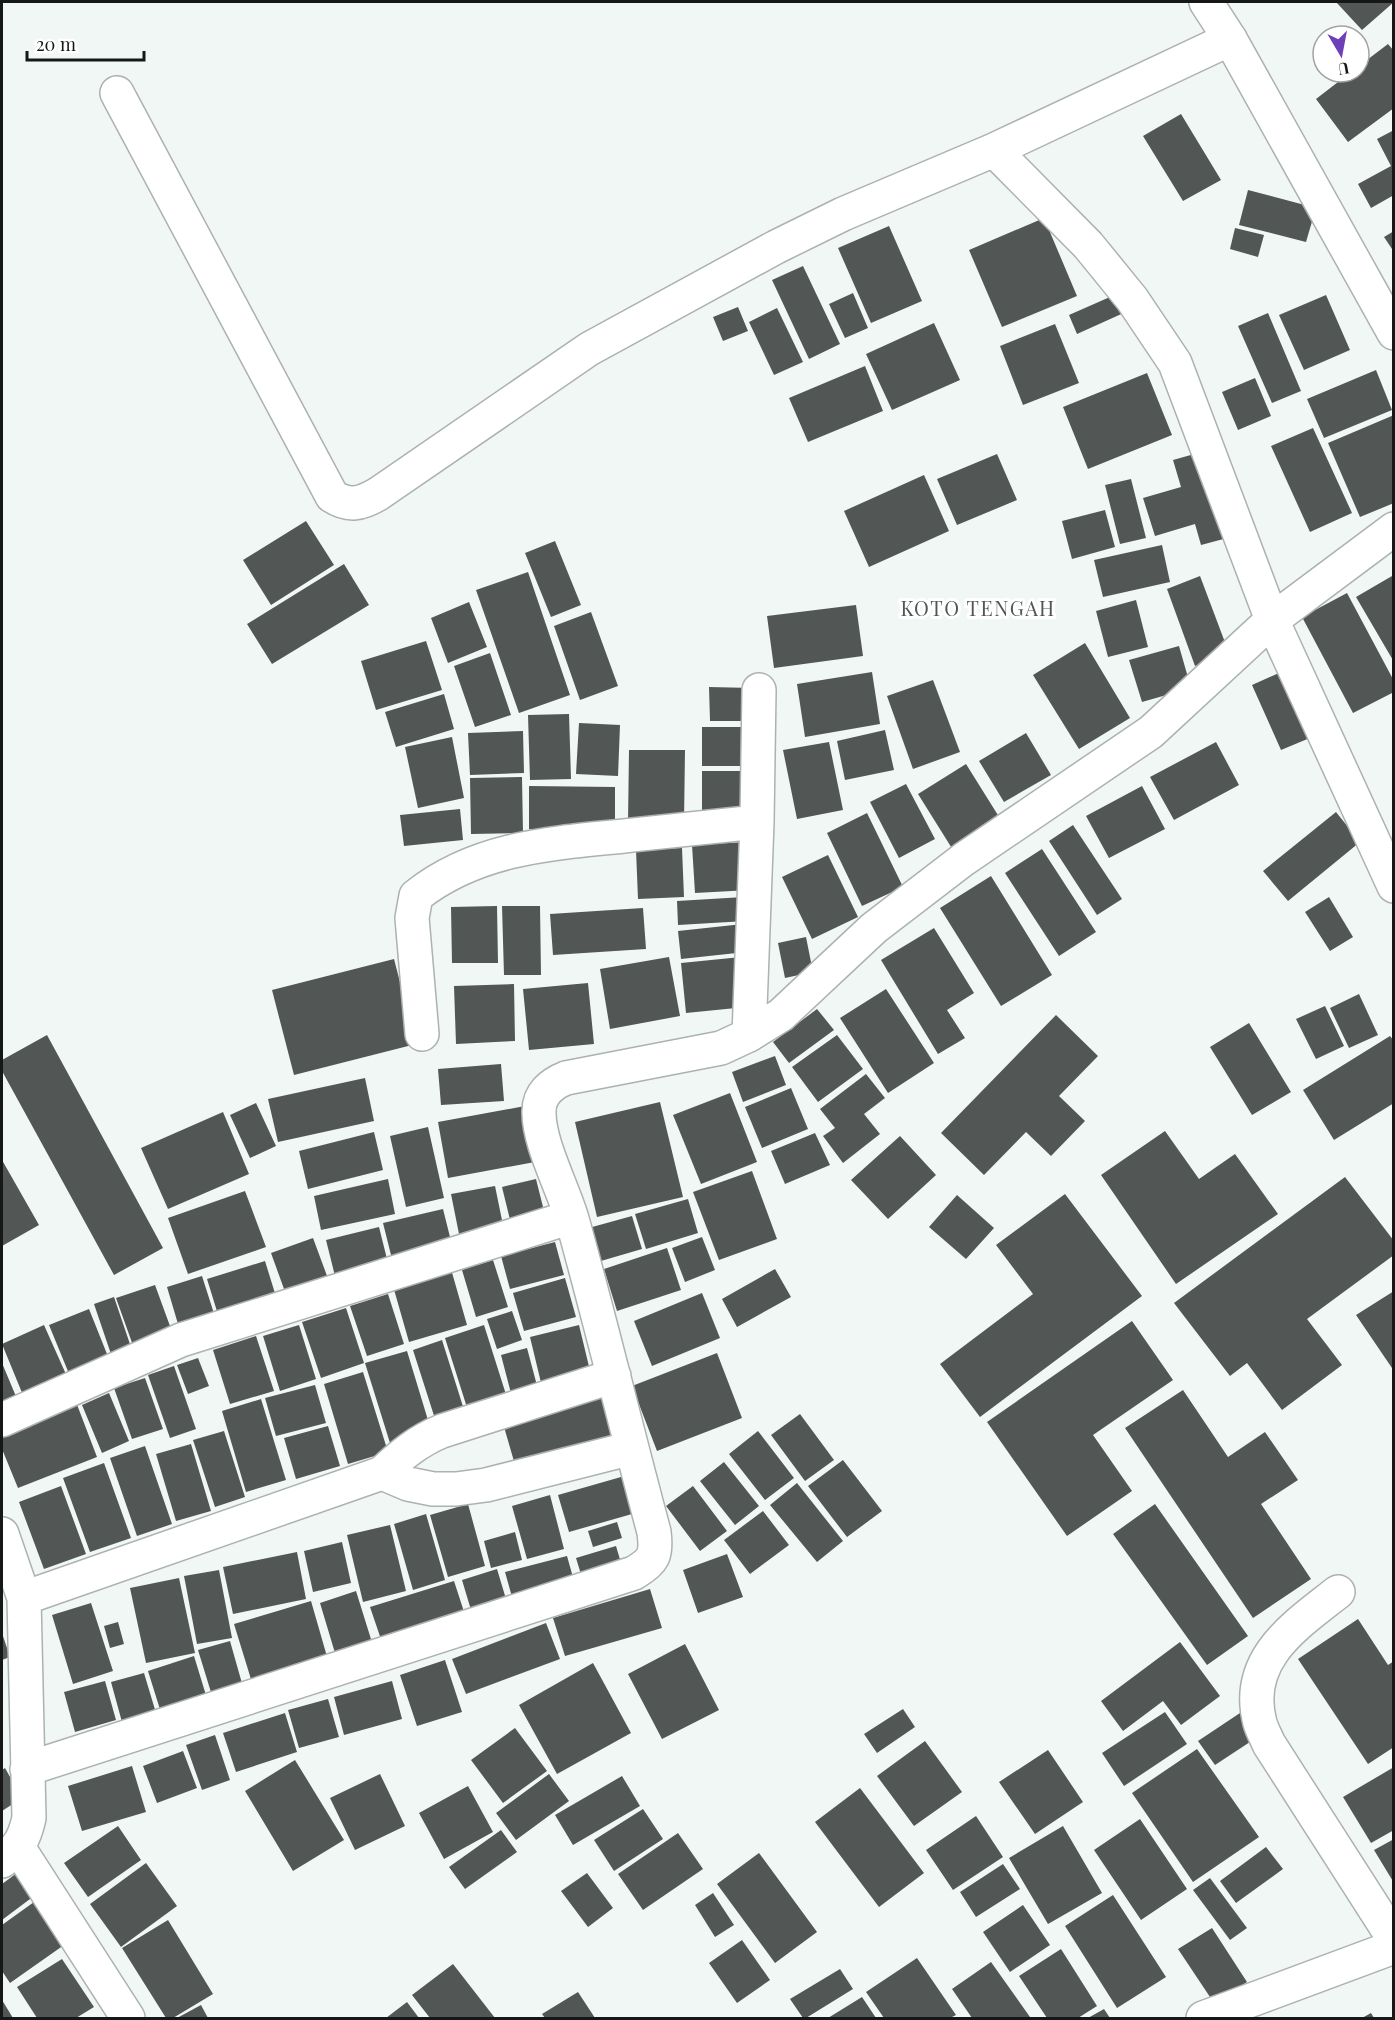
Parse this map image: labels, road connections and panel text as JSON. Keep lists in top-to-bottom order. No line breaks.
{"districts":["KOTO TENGAH"],"scale_bar":"20 m","north":"bottom"}
